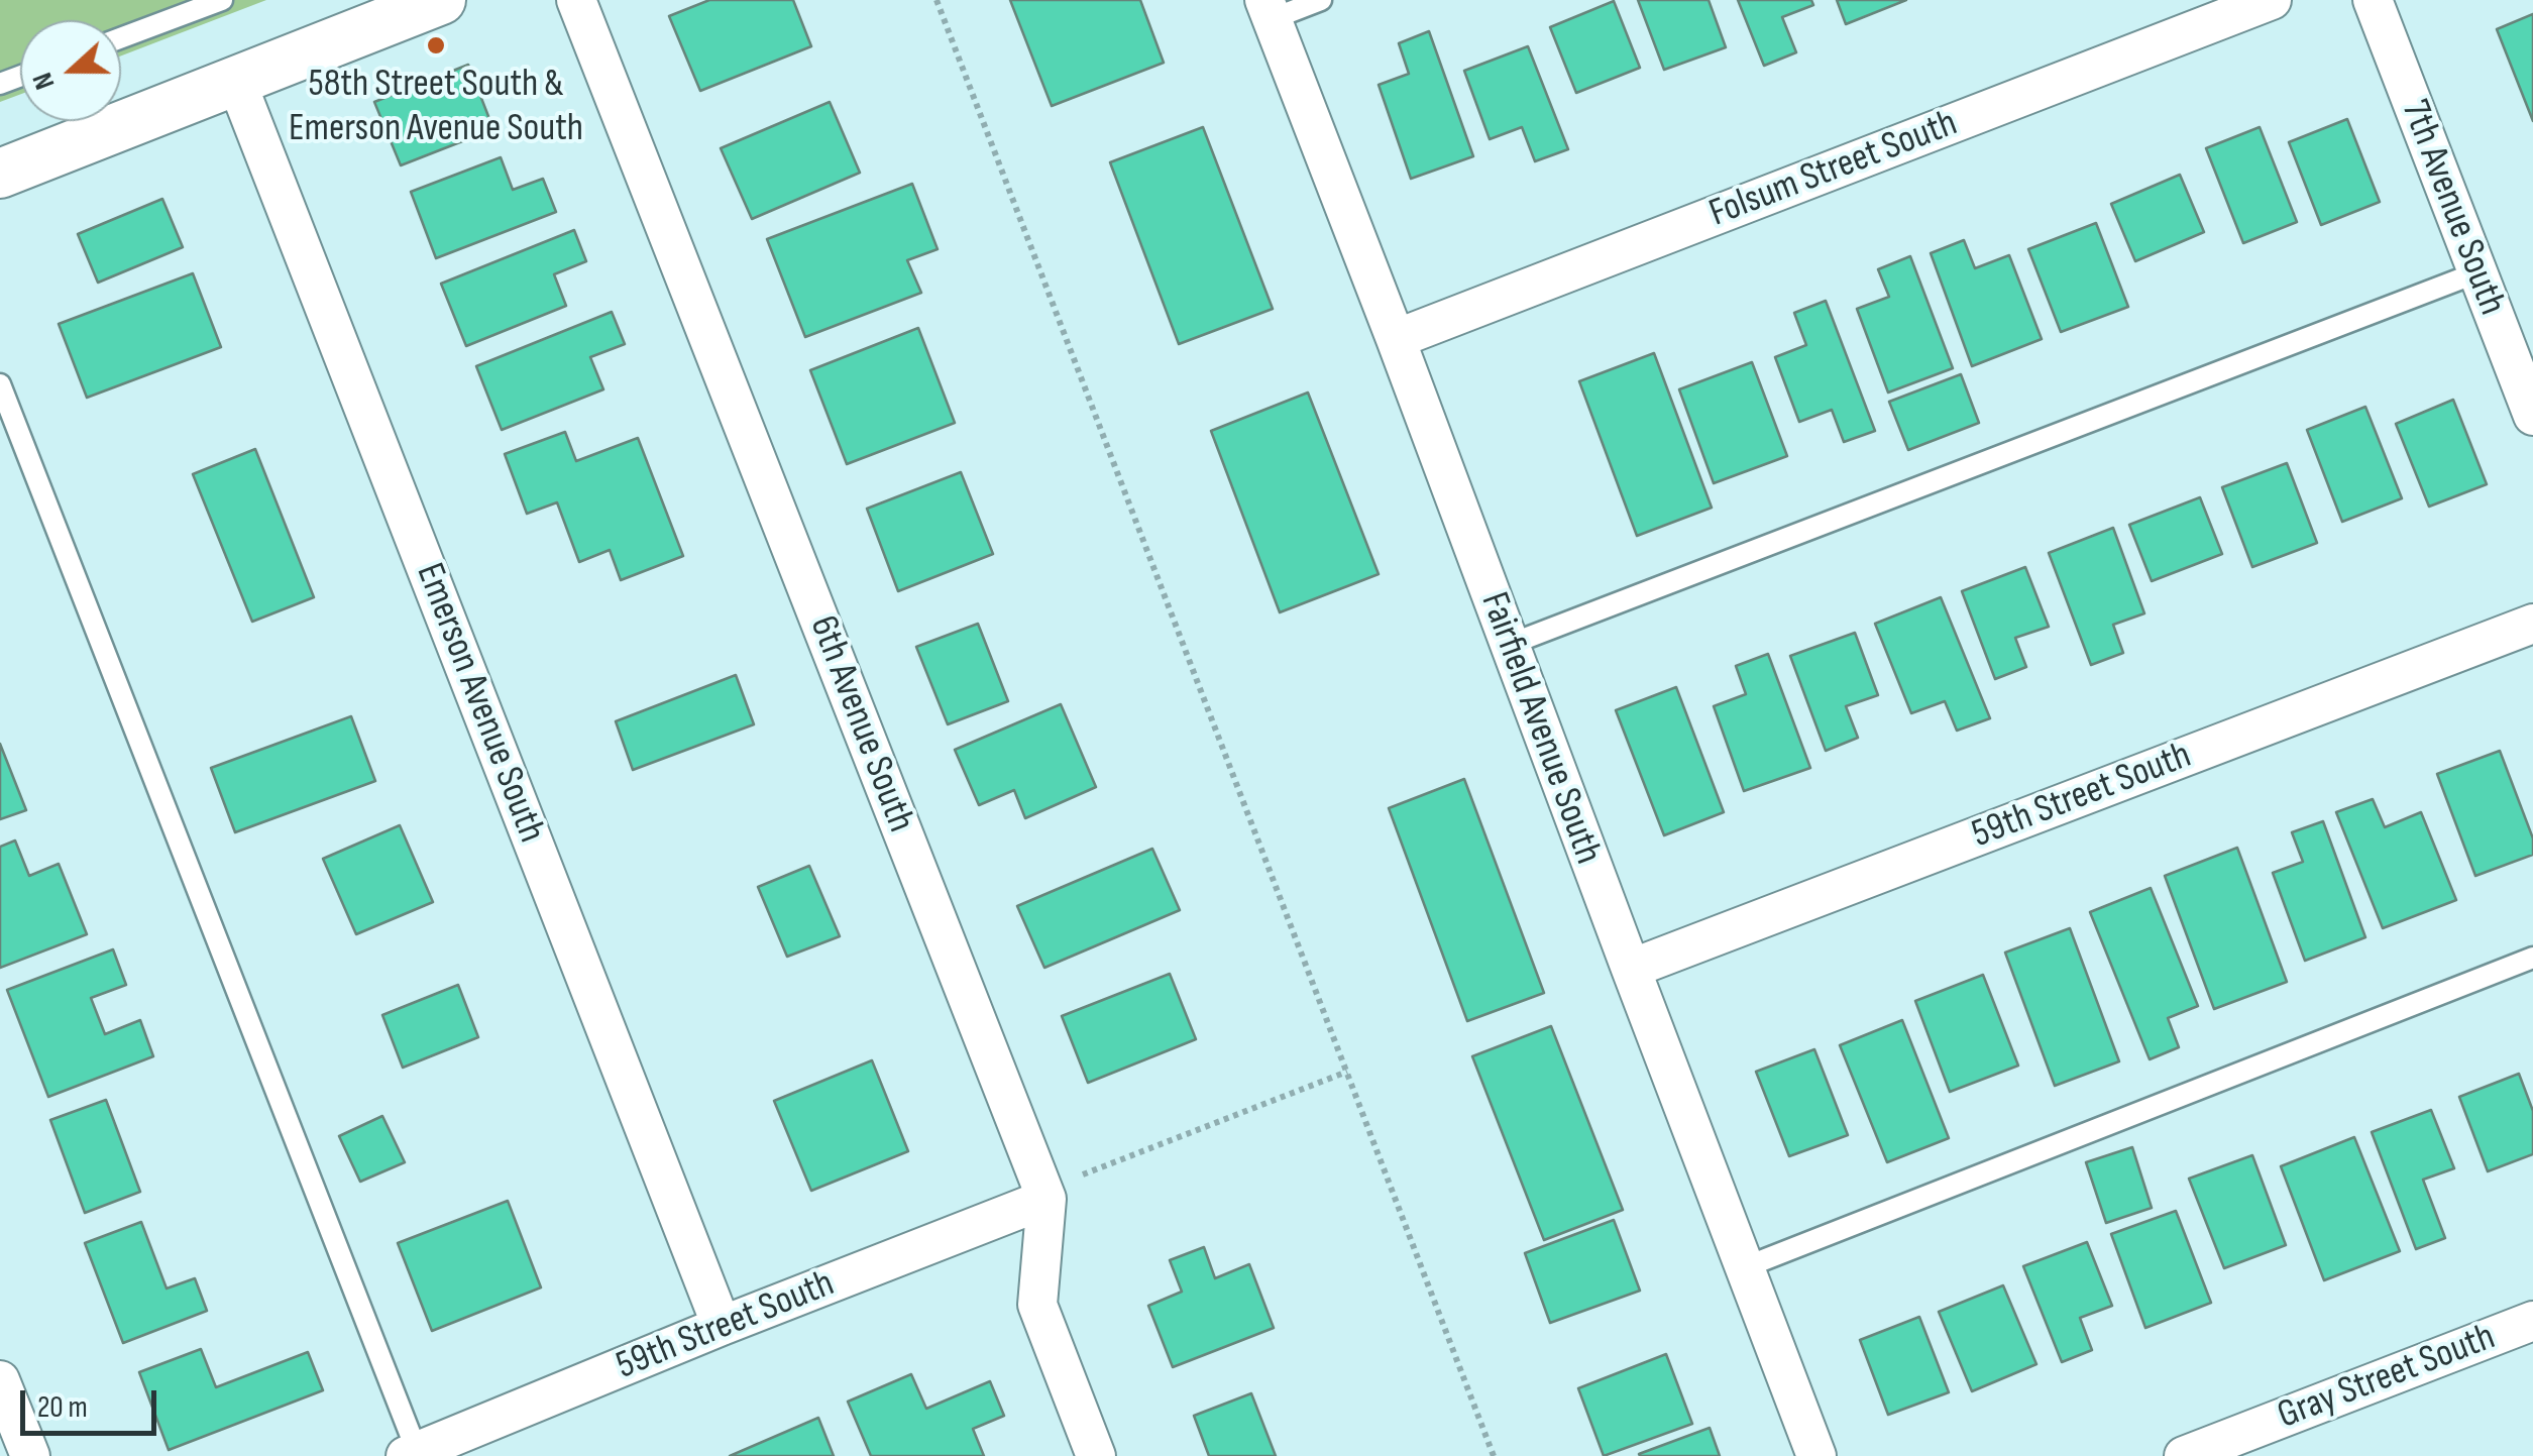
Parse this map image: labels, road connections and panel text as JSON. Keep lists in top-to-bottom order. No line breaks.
{"streets":{"street":["Folsum Street South","7th Avenue South","Emerson Avenue South","6th Avenue South","Fairfield Avenue South","59th Street South","Gray Street South"]},"crossings":[["Folsum Street South","Fairfield Avenue South"],["Emerson Avenue South","59th Street South"],["6th Avenue South","59th Street South"],["Fairfield Avenue South","59th Street South"]],"places":["58th Street South & Emerson Avenue South"],"scale_bar":"20 m","north":"left"}
